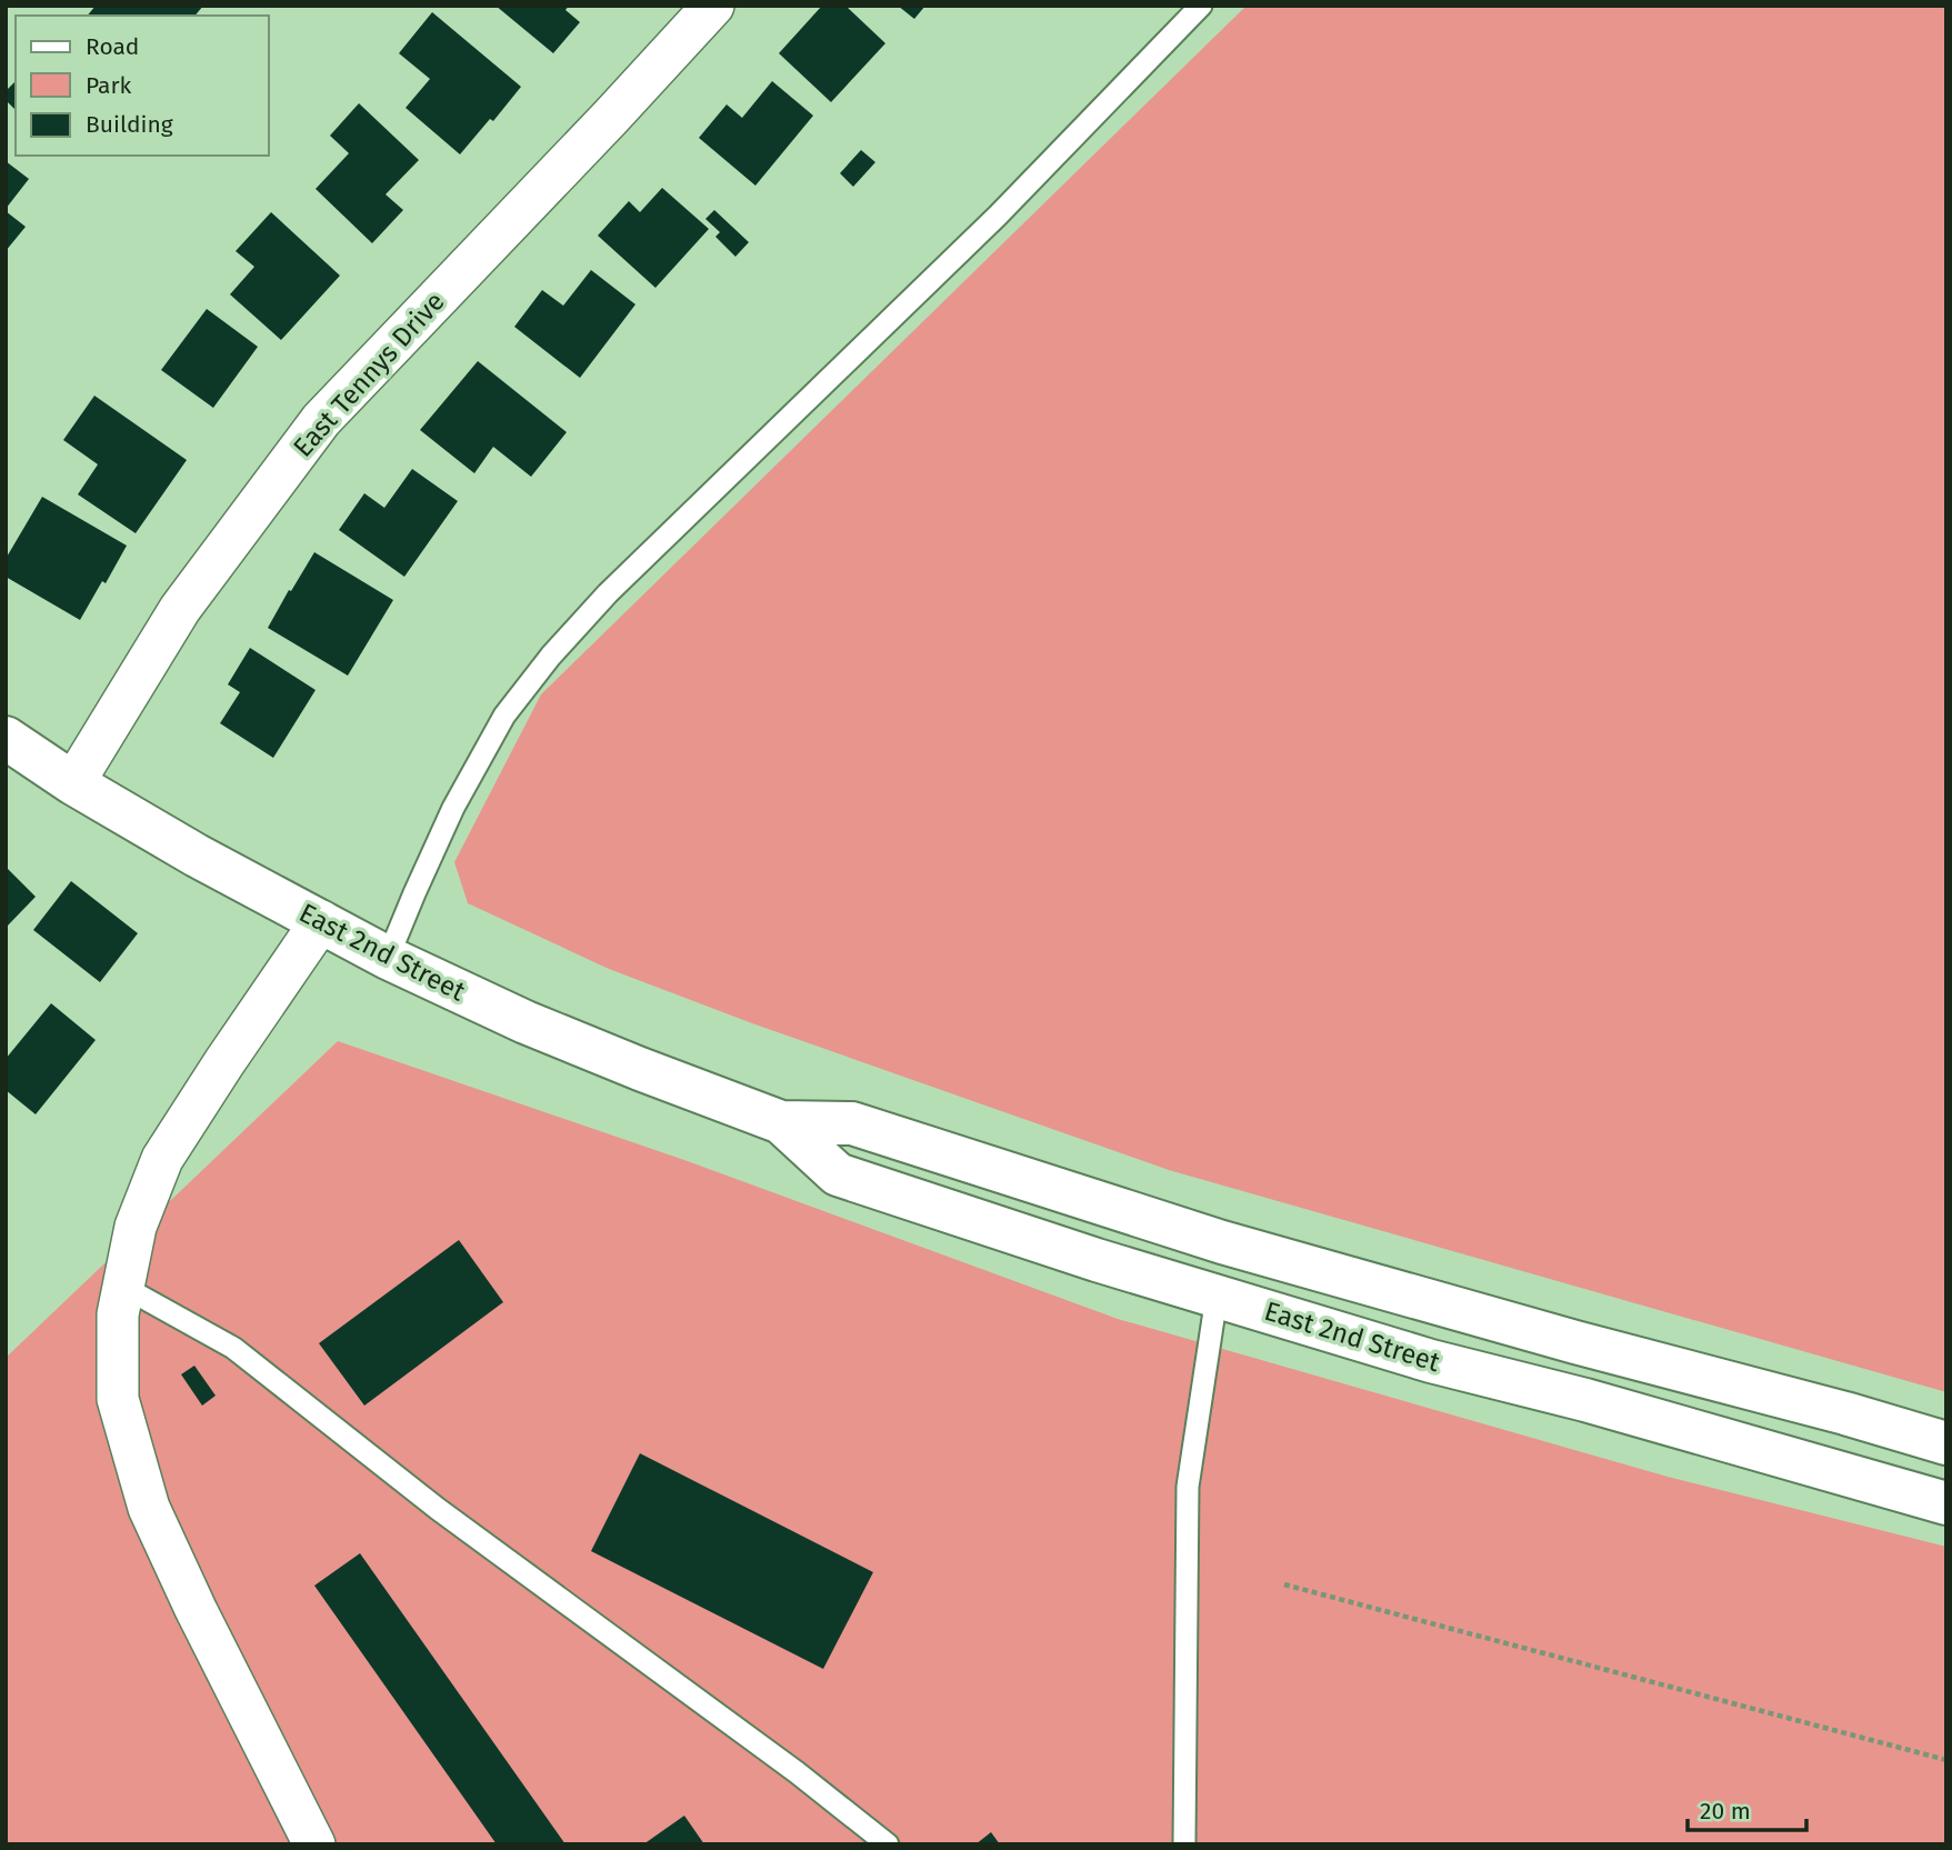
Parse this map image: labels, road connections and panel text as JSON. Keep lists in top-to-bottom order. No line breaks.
{"streets":{"main road":["East 2nd Street"],"street":["East Tennys Drive"]},"crossings":[["East Tennys Drive","East 2nd Street"]],"legend":["Road","Park","Building"],"scale_bar":"20 m"}
